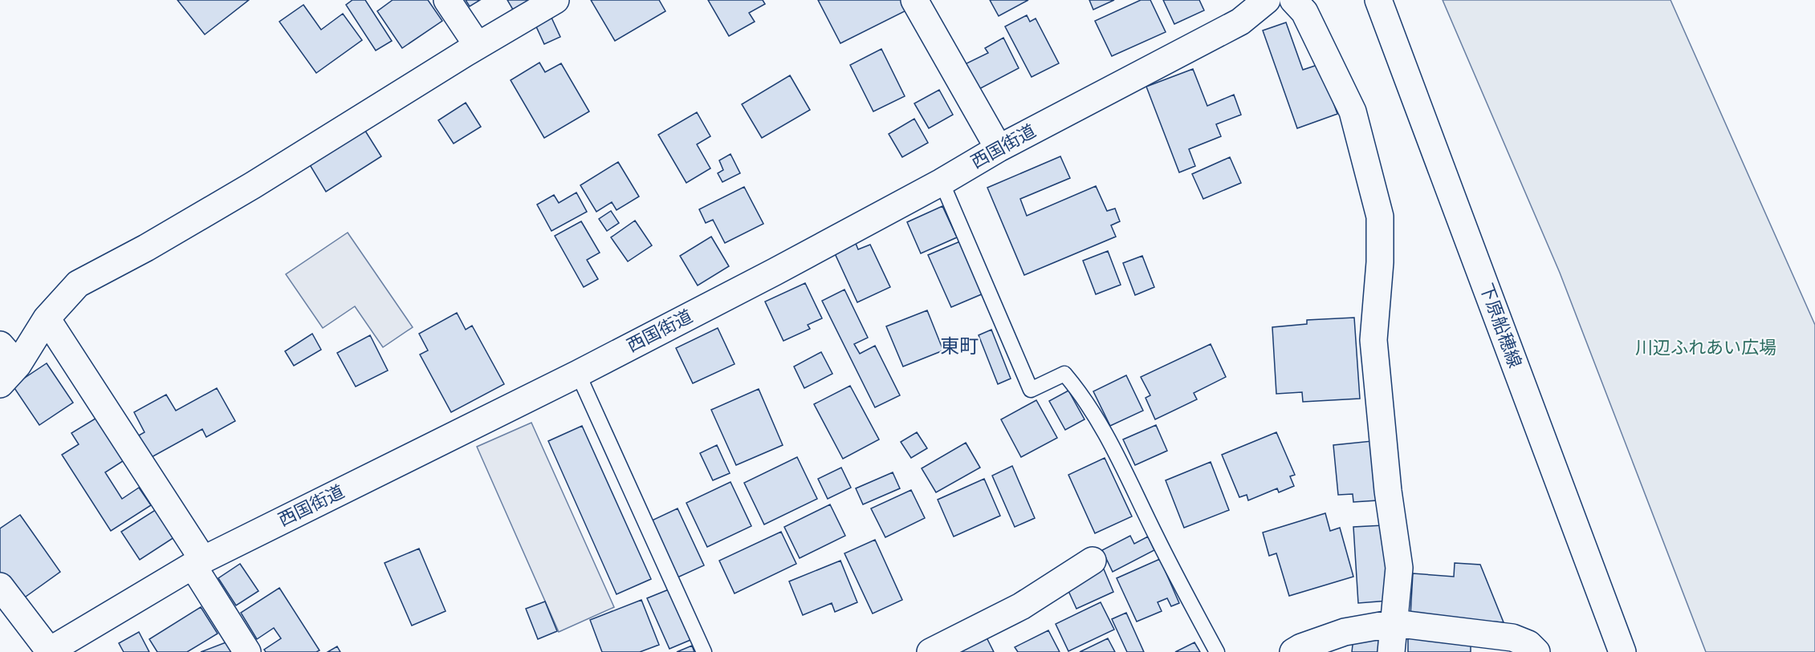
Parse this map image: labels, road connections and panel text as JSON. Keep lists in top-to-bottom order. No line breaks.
{"streets":{"street":["西国街道","下原船穂線"]},"districts":["東町"],"parks":["川辺ふれあい広場"]}
